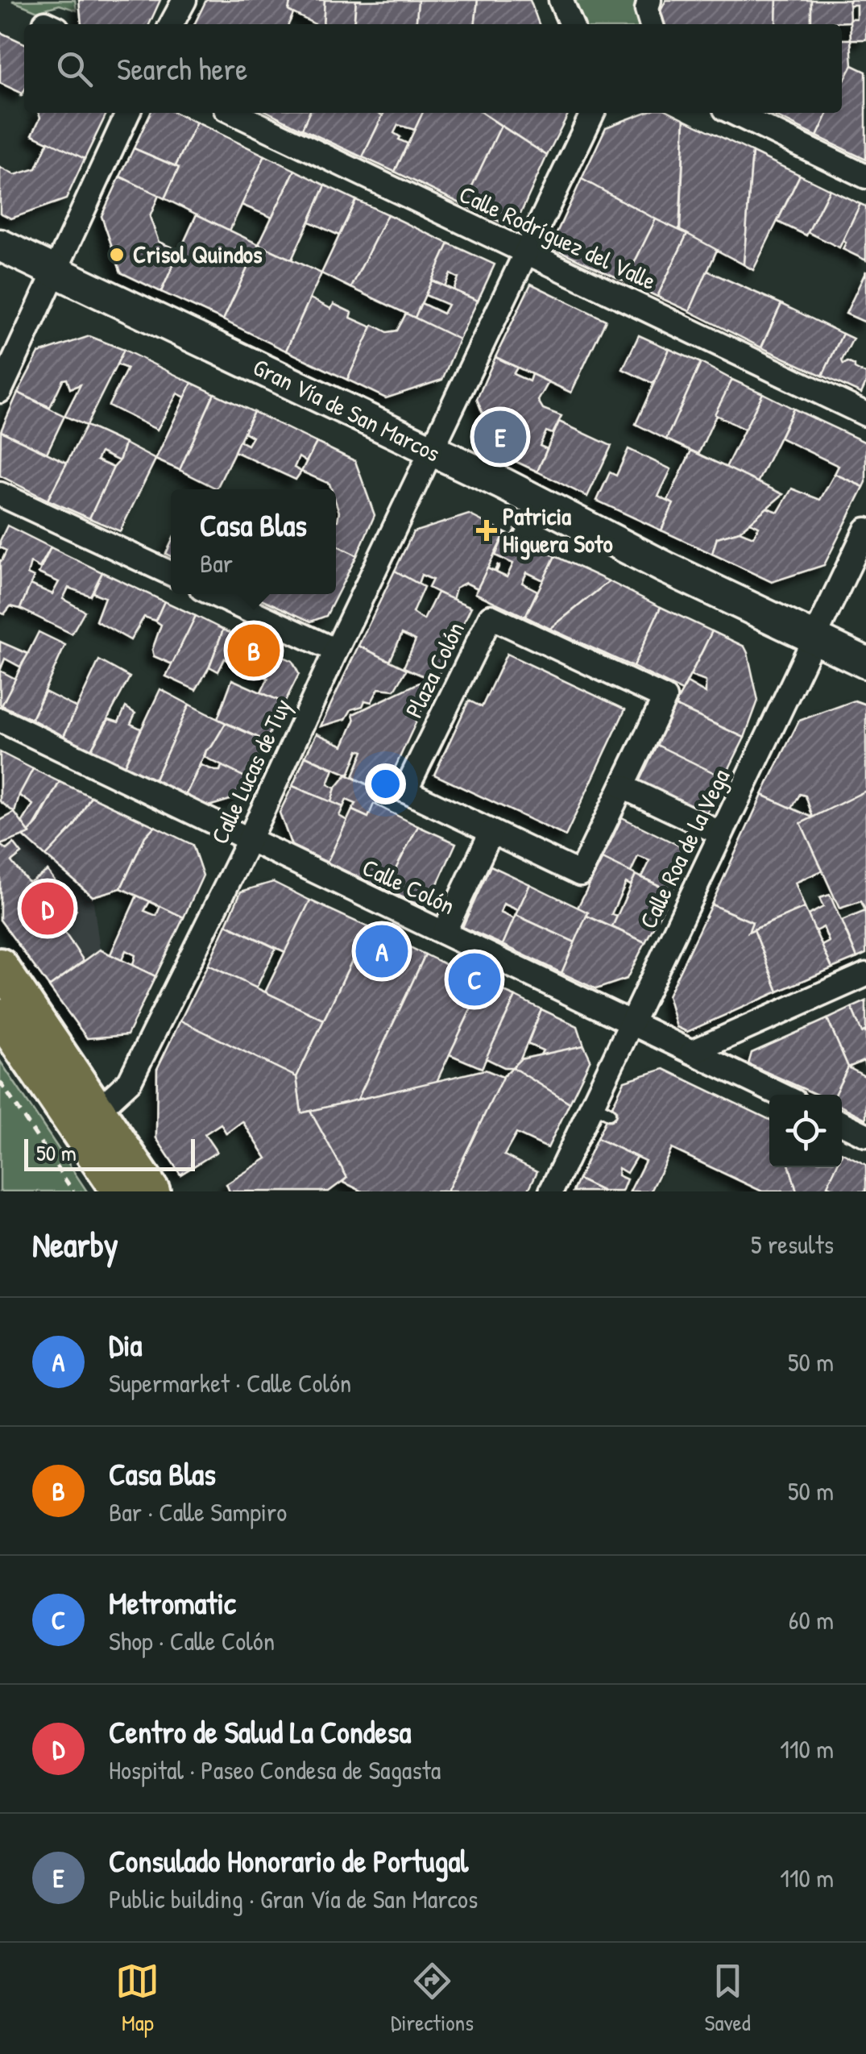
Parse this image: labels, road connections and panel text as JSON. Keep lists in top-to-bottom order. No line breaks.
{"streets":{"street":["Calle Rodríguez del Valle","Gran Vía de San Marcos","Plaza Colón","Calle Lucas de Tuy","Calle Roa de la Vega","Calle Colón"]},"crossings":[["Calle Rodríguez del Valle","Calle Lucas de Tuy"],["Gran Vía de San Marcos","Calle Lucas de Tuy"],["Gran Vía de San Marcos","Calle Roa de la Vega"],["Calle Lucas de Tuy","Calle Colón"],["Calle Roa de la Vega","Calle Colón"]],"places":{"other":["Crisol Quindos"],"health":["Patricia Higuera Soto"]},"scale_bar":"50 m","page":{"search":"Search here","pins":["E","B","D","A","C"],"popup":["Casa Blas","Bar"],"scale":"50 m","heading":["Nearby","5 results"],"list":[{"mark":"A","name":"Dia","note":"Supermarket · Calle Colón","value":"50 m"},{"mark":"B","name":"Casa Blas","note":"Bar · Calle Sampiro","value":"50 m"},{"mark":"C","name":"Metromatic","note":"Shop · Calle Colón","value":"60 m"},{"mark":"D","name":"Centro de Salud La Condesa","note":"Hospital · Paseo Condesa de Sagasta","value":"110 m"},{"mark":"E","name":"Consulado Honorario de Portugal","note":"Public building · Gran Vía de San Marcos","value":"110 m"}],"nav":["Map","Directions","Saved"]}}
